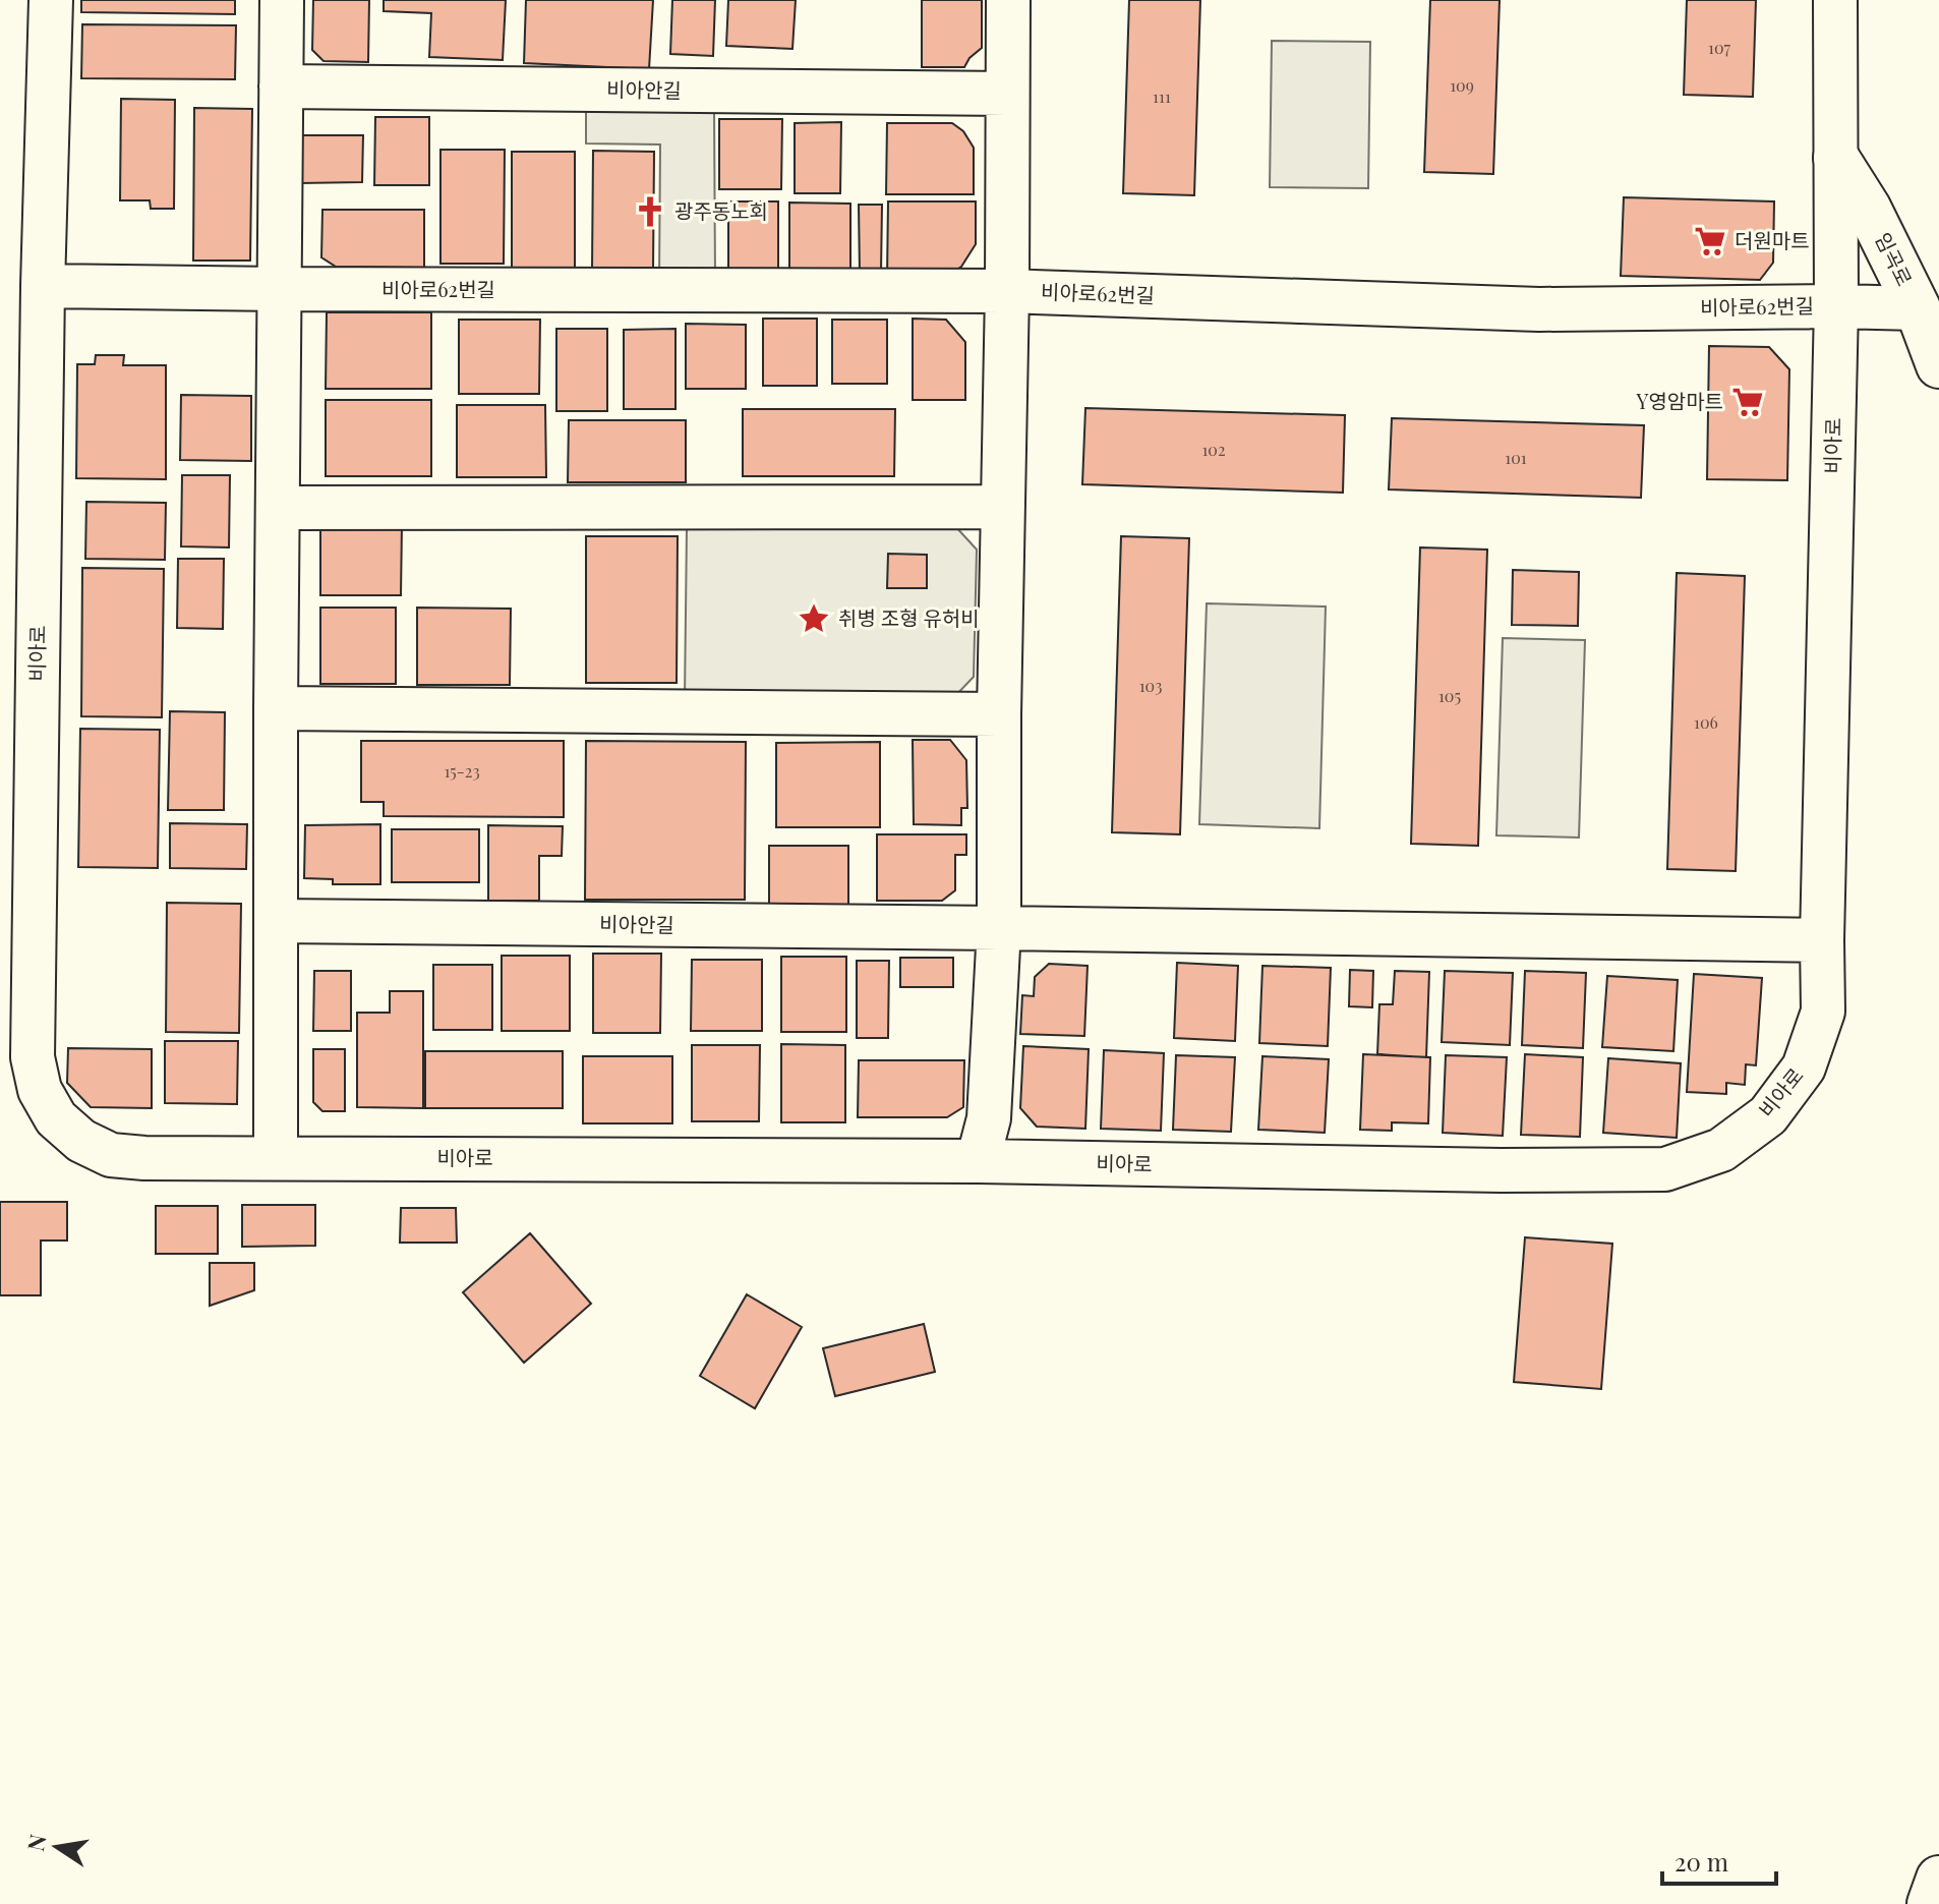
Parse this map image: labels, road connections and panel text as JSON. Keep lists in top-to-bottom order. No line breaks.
{"streets":{"main road":["임곡로"],"street":["비아안길","비아로62번길","비아로"]},"crossings":[["임곡로","비아로62번길"],["임곡로","비아로"],["비아로62번길","비아로"]],"places":{"church":["광주동노회"],"supermarket":["더원마트","Y영암마트"],"place":["취병 조형 유허비"]},"house_numbers":["107","109","111","102","101","103","105","106","15-23"],"scale_bar":"20 m","north":"left"}
